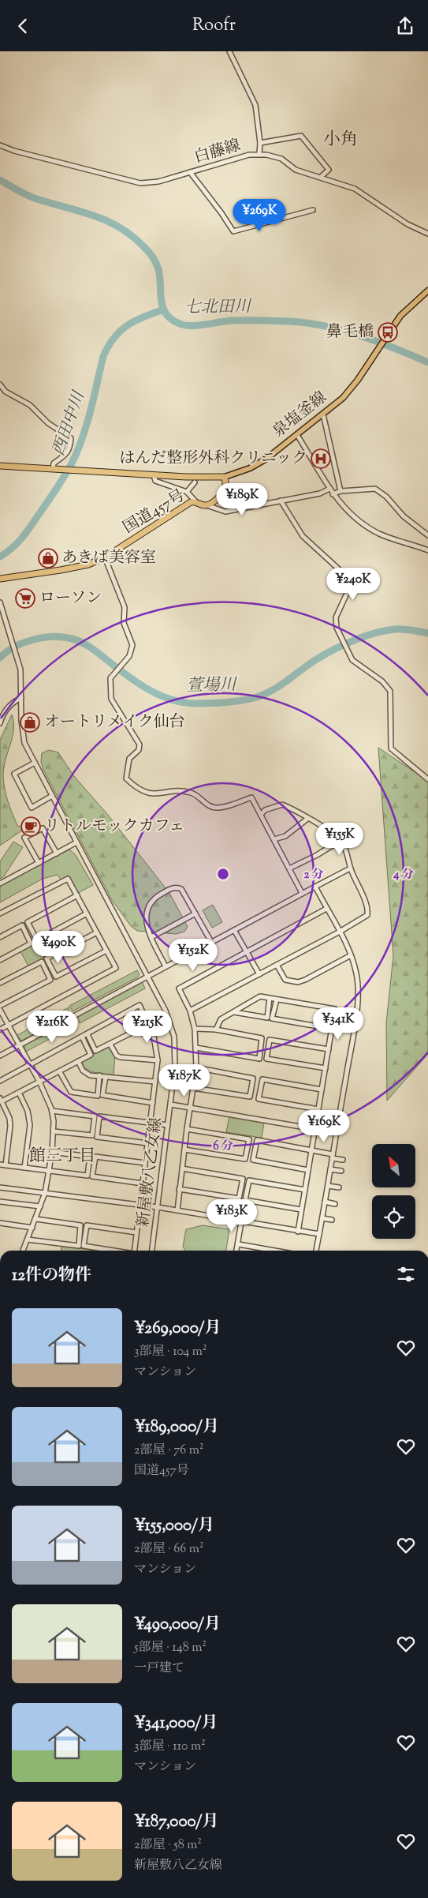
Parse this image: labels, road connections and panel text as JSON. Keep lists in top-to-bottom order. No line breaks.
{"streets":{"highway":["国道457号"],"main road":["泉塩釜線"],"street":["白藤線","新屋敷八乙女線"]},"crossings":[["泉塩釜線","国道457号"]],"districts":["小角","館三丁目"],"water":["七北田川","西田中川","萱場川"],"places":{"bus stop":["鼻毛橋"],"hospital":["はんだ整形外科クリニック"],"shop":["あきば美容室","オートリメイク仙台"],"supermarket":["ローソン"],"cafe":["リトルモックカフェ"]},"north":"top left","page":{"header":"Roofr","price":["¥269K","¥189K","¥240K","¥155K","¥490K","¥152K","¥341K","¥216K","¥215K","¥187K","¥169K","¥183K"],"heading":"12件の物件","list":[{"name":"¥269,000/月","note":"3部屋 · 104 m² · マンション"},{"name":"¥189,000/月","note":"2部屋 · 76 m² · 国道457号"},{"name":"¥155,000/月","note":"2部屋 · 66 m² · マンション"},{"name":"¥490,000/月","note":"5部屋 · 148 m² · 一戸建て"},{"name":"¥341,000/月","note":"3部屋 · 110 m² · マンション"},{"name":"¥187,000/月","note":"2部屋 · 58 m² · 新屋敷八乙女線"}]},"rings":["2 分","4 分","6 分"]}
